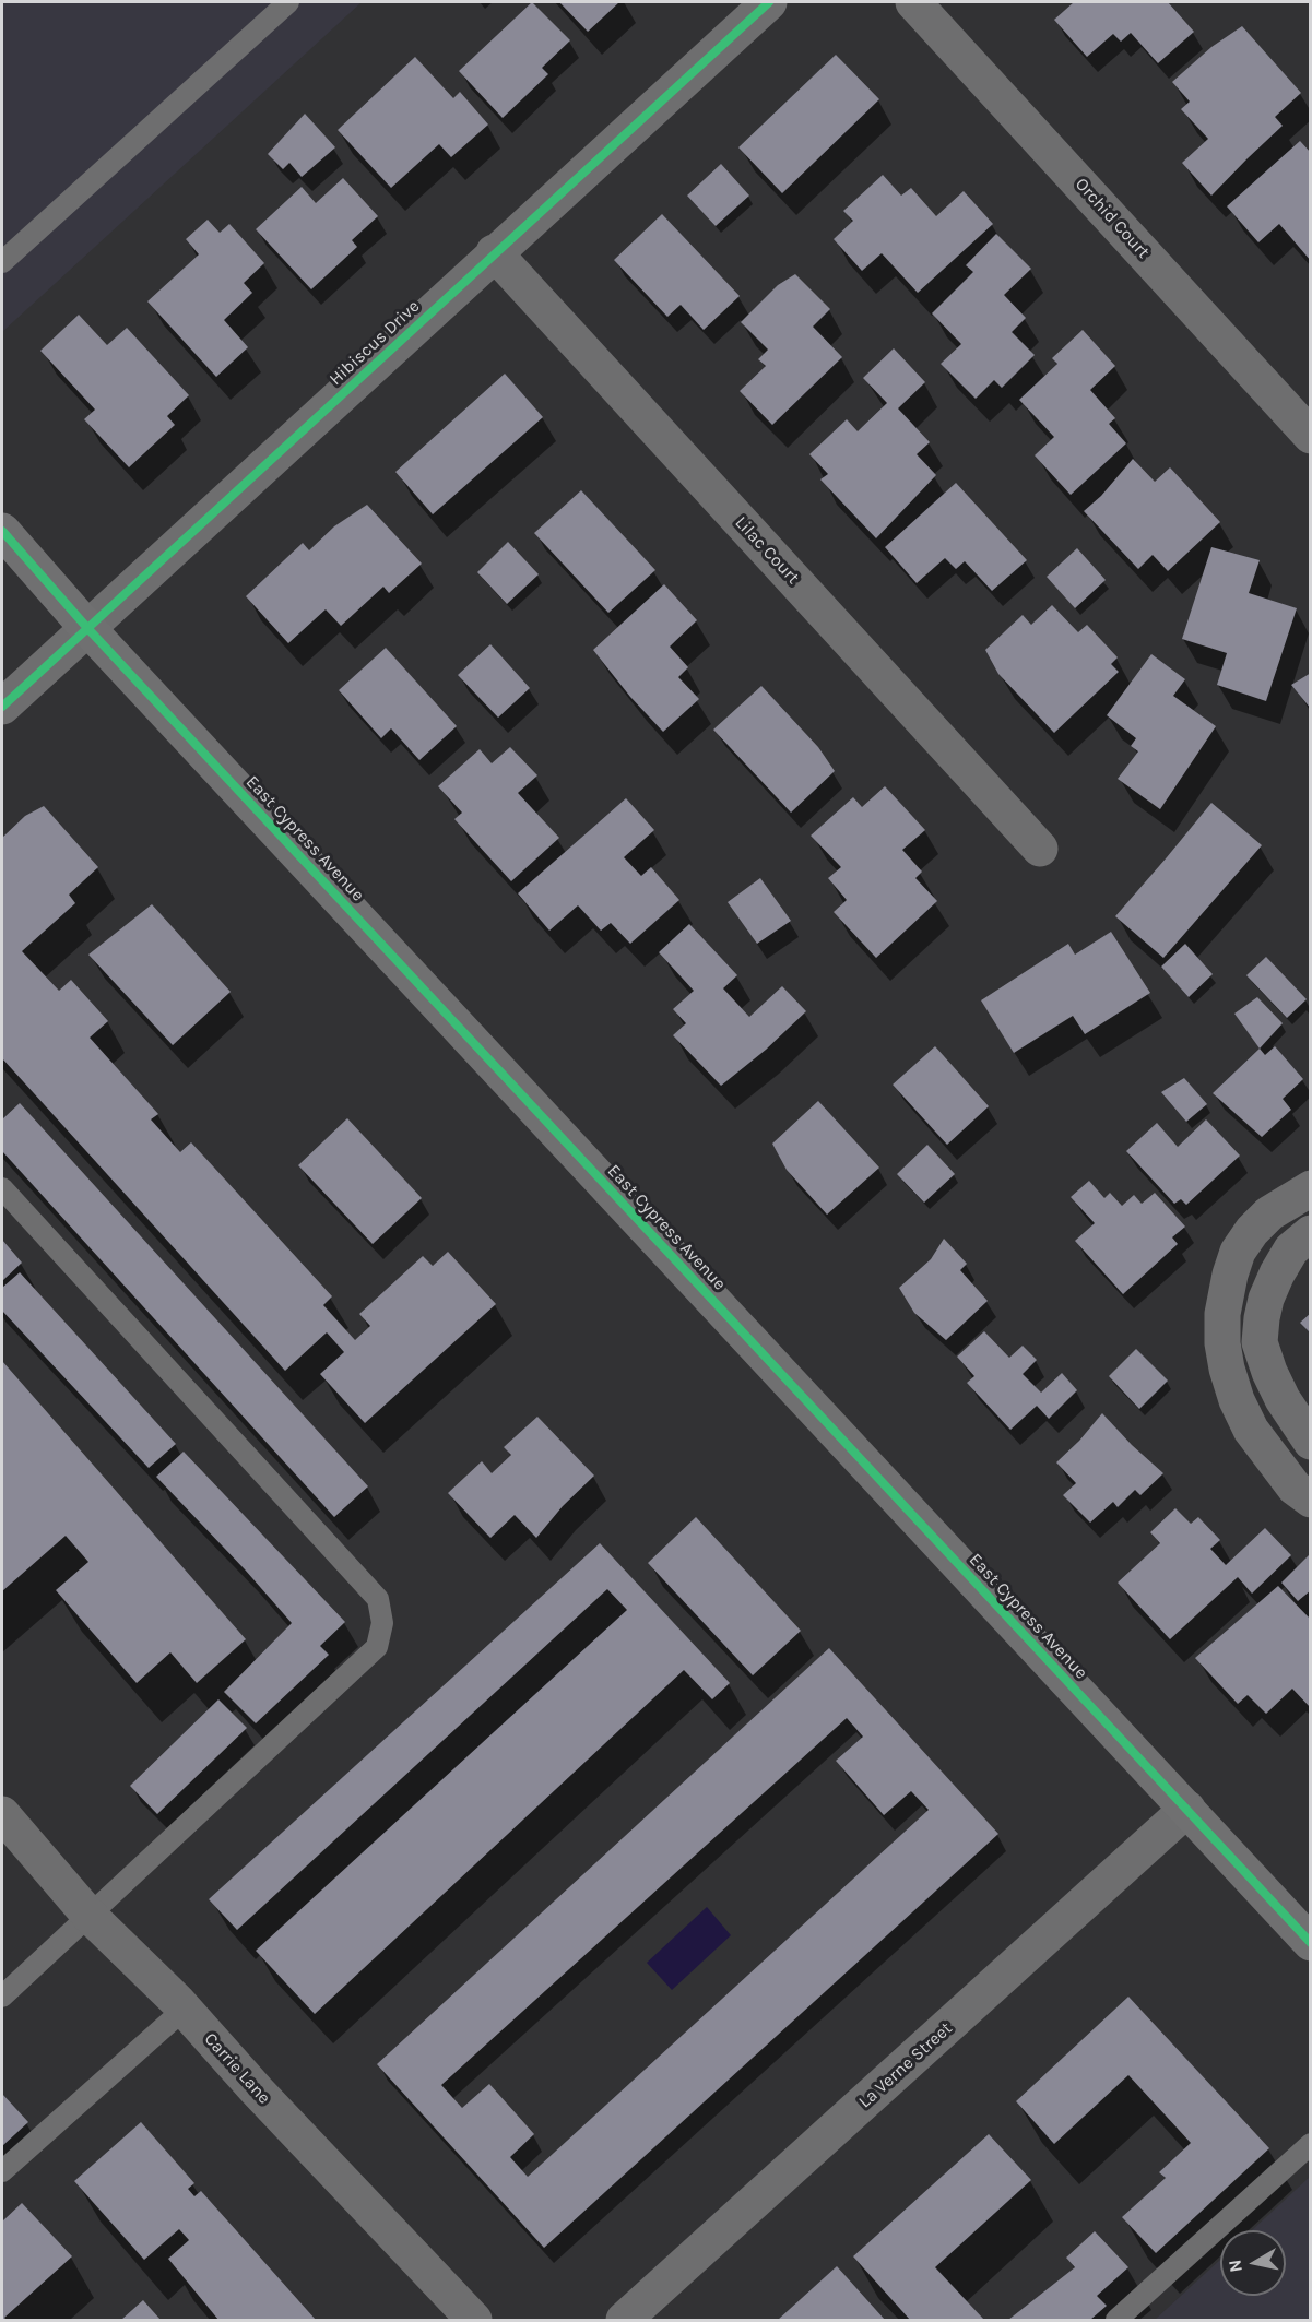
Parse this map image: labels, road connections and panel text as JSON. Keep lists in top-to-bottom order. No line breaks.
{"streets":{"main road":["East Cypress Avenue"],"street":["Orchid Court","Hibiscus Drive","Lilac Court","La Verne Street","Carrie Lane"]},"crossings":[["Hibiscus Drive","Lilac Court"],["Hibiscus Drive","East Cypress Avenue"],["East Cypress Avenue","La Verne Street"]],"north":"left"}
